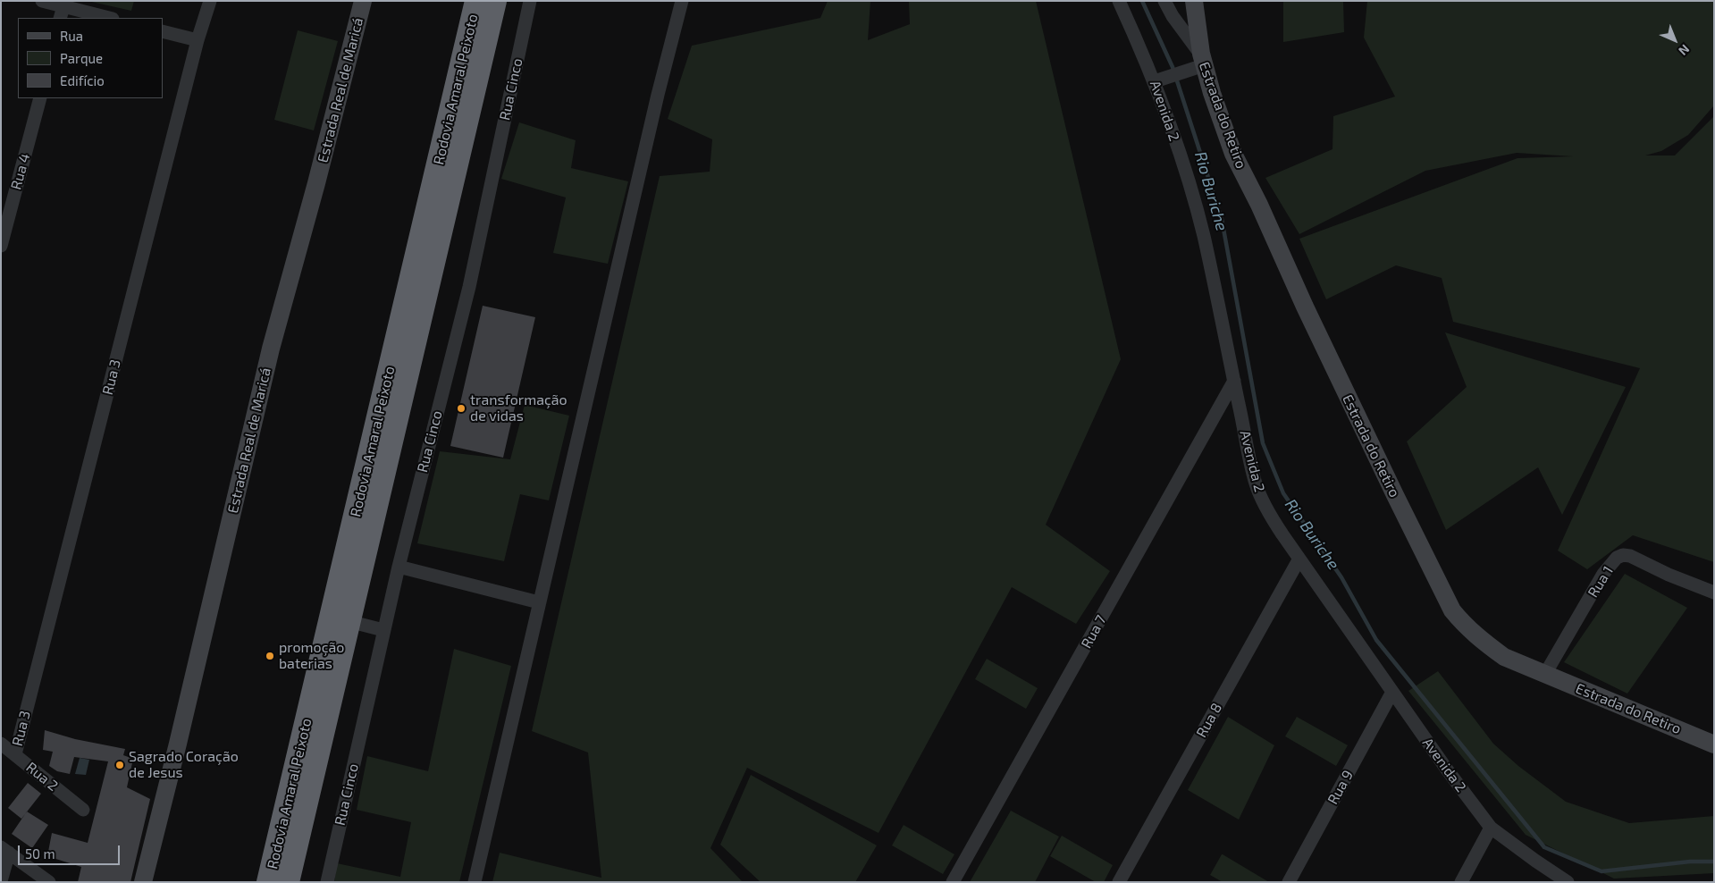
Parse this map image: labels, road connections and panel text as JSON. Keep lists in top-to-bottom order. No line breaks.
{"streets":{"highway":["Rodovia Amaral Peixoto"],"street":["Rua Cinco","Estrada Real de Maricá","Avenida 2","Estrada do Retiro","Rua 4","Rua 3","Rua 1","Rua 7","Rua 8","Rua 2","Rua 9"]},"crossings":[["Avenida 2","Rua 7"],["Avenida 2","Rua 8"],["Avenida 2","Rua 9"],["Estrada do Retiro","Rua 1"],["Rua 3","Rua 2"]],"water":["Rio Buriche"],"places":["transformação de vidas","promoção baterias","Sagrado Coração de Jesus"],"legend":["Rua","Parque","Edifício"],"scale_bar":"50 m","north":"bottom right"}
